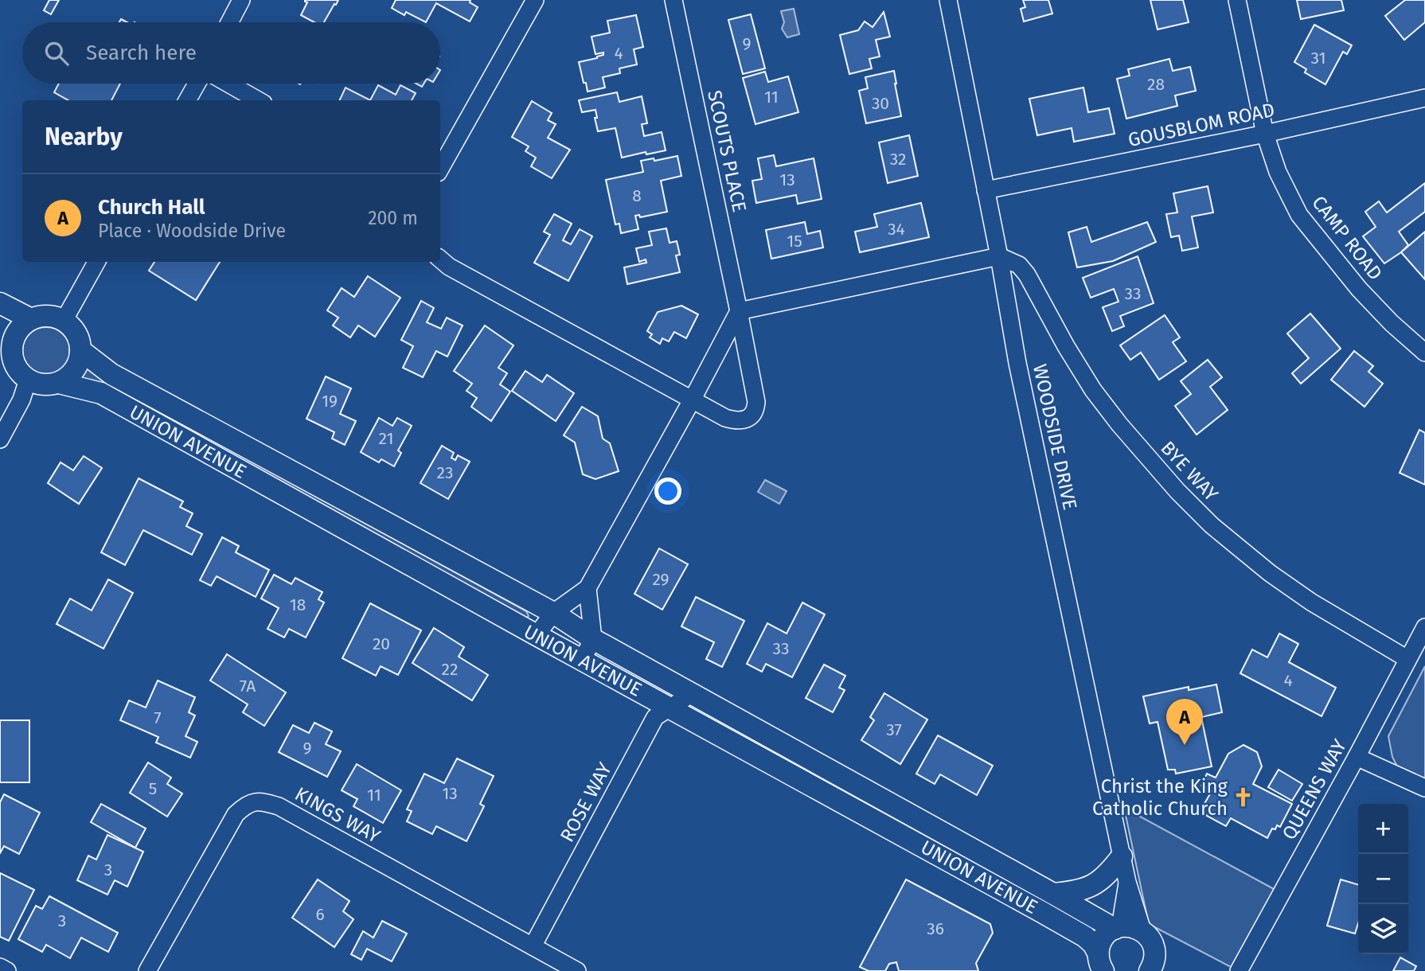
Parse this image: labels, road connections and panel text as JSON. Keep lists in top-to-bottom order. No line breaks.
{"streets":{"street":["GOUSBLOM ROAD","SCOUTS PLACE","CAMP ROAD","WOODSIDE DRIVE","UNION AVENUE","BYE WAY","QUEENS WAY","ROSE WAY","KINGS WAY"]},"crossings":[["GOUSBLOM ROAD","CAMP ROAD"],["GOUSBLOM ROAD","WOODSIDE DRIVE"],["WOODSIDE DRIVE","UNION AVENUE"],["WOODSIDE DRIVE","BYE WAY"],["UNION AVENUE","ROSE WAY"],["BYE WAY","QUEENS WAY"],["ROSE WAY","KINGS WAY"]],"places":{"church":["Christ the King Catholic Church"]},"house_numbers":["9","4","31","28","11","30","32","13","8","34","15","33","19","21","23","29","18","20","33","22","4","7A","7","37","9","5","13","11","3","6","3","36"],"page":{"search":"Search here","heading":"Nearby","list":[{"mark":"A","name":"Church Hall","note":"Place · Woodside Drive","value":"200 m"}],"pins":"A","map_buttons":["+","−"]}}
